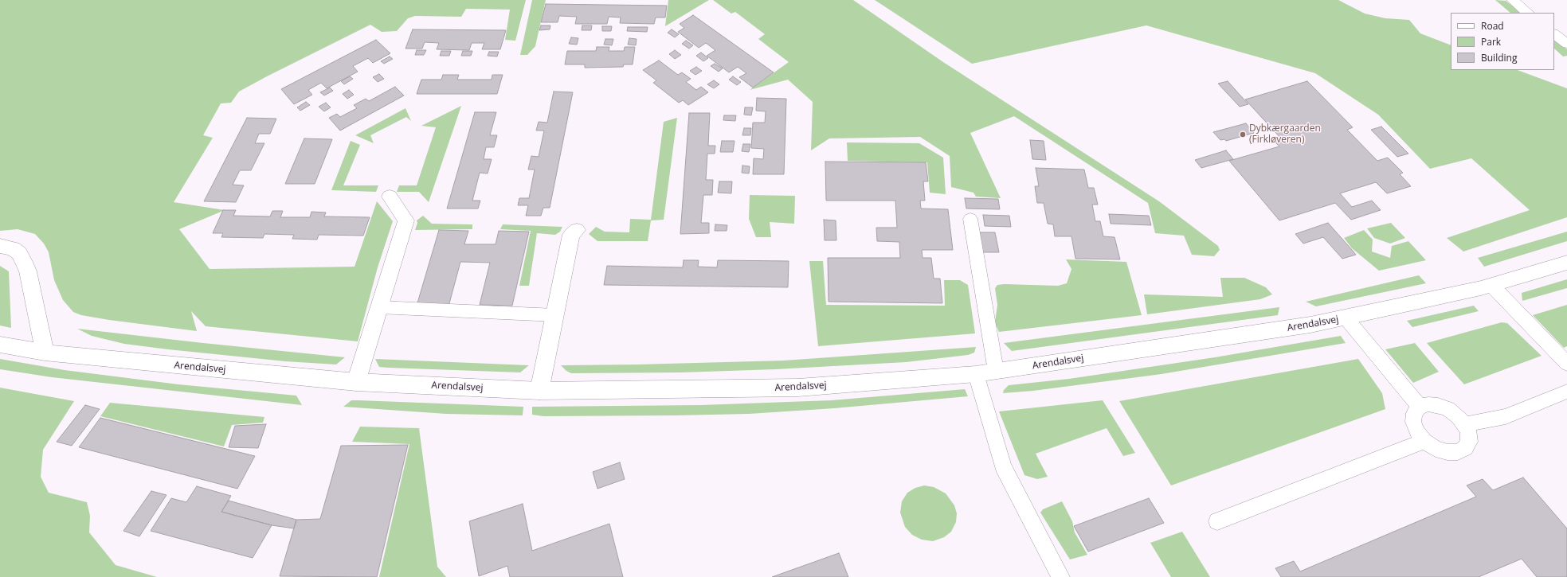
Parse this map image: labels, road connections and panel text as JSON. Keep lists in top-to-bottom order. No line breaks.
{"streets":{"street":["Arendalsvej"]},"places":["Dybkærgaarden (Firkløveren)"],"legend":["Road","Park","Building"]}
